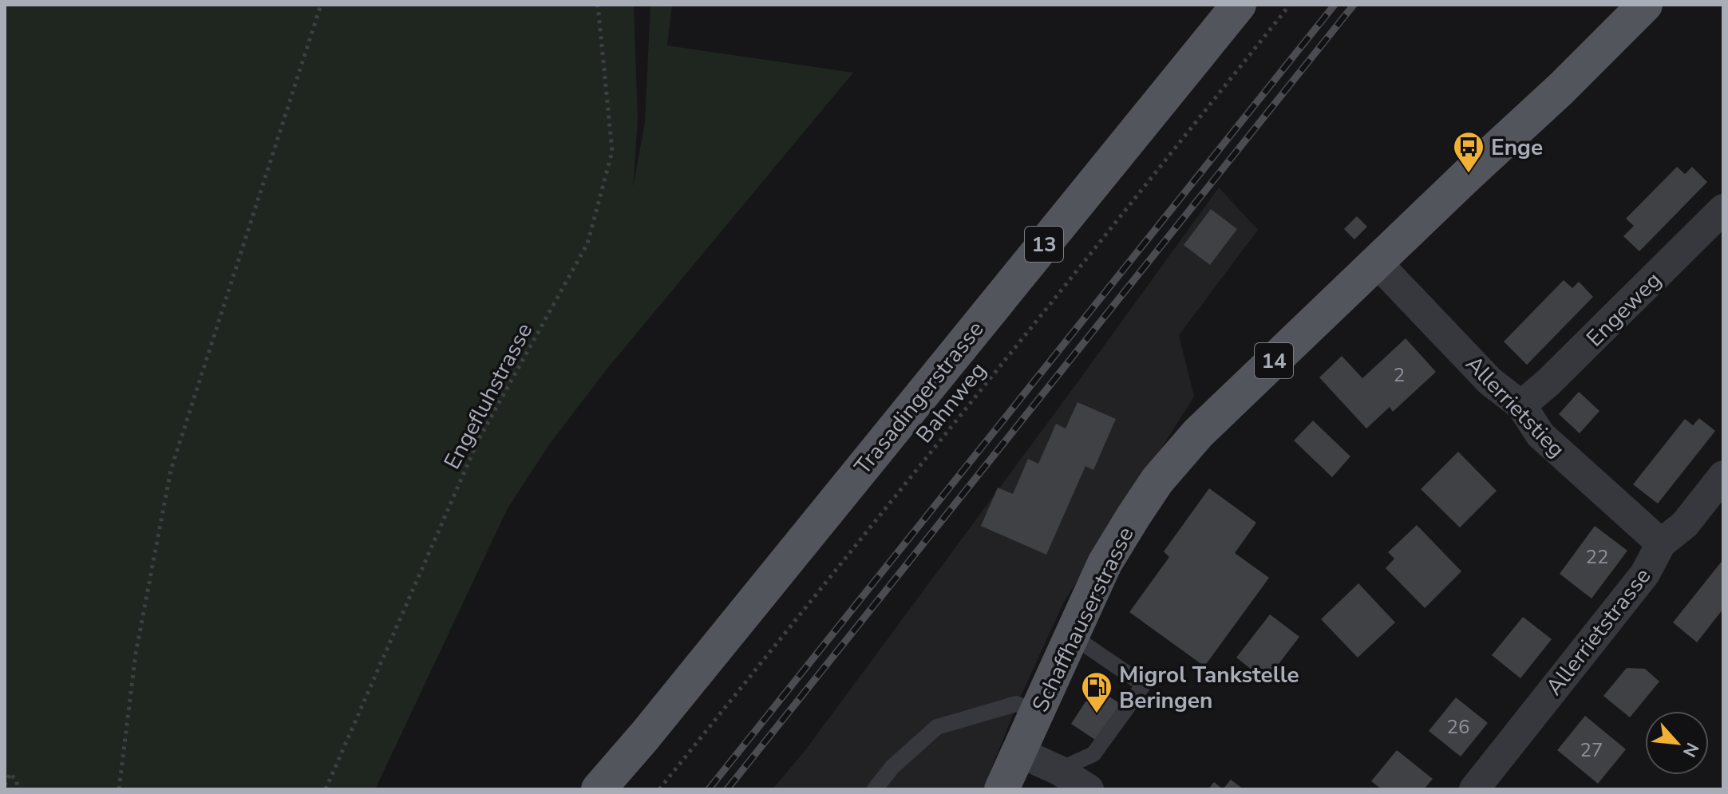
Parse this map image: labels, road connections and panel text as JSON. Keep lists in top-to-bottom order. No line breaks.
{"streets":{"main road":["13","14","Trasadingerstrasse","Schaffhauserstrasse"],"street":["Engeweg","Allerrietstieg","Allerrietstrasse"],"path":["Engefluhstrasse","Bahnweg"]},"crossings":[["Engeweg","Allerrietstieg"],["Allerrietstieg","Schaffhauserstrasse"],["Allerrietstieg","Allerrietstrasse"]],"places":{"bus stop":["Enge"],"fuel station":["Migrol Tankstelle Beringen"]},"house_numbers":["2","22","26","27"],"north":"bottom right"}
